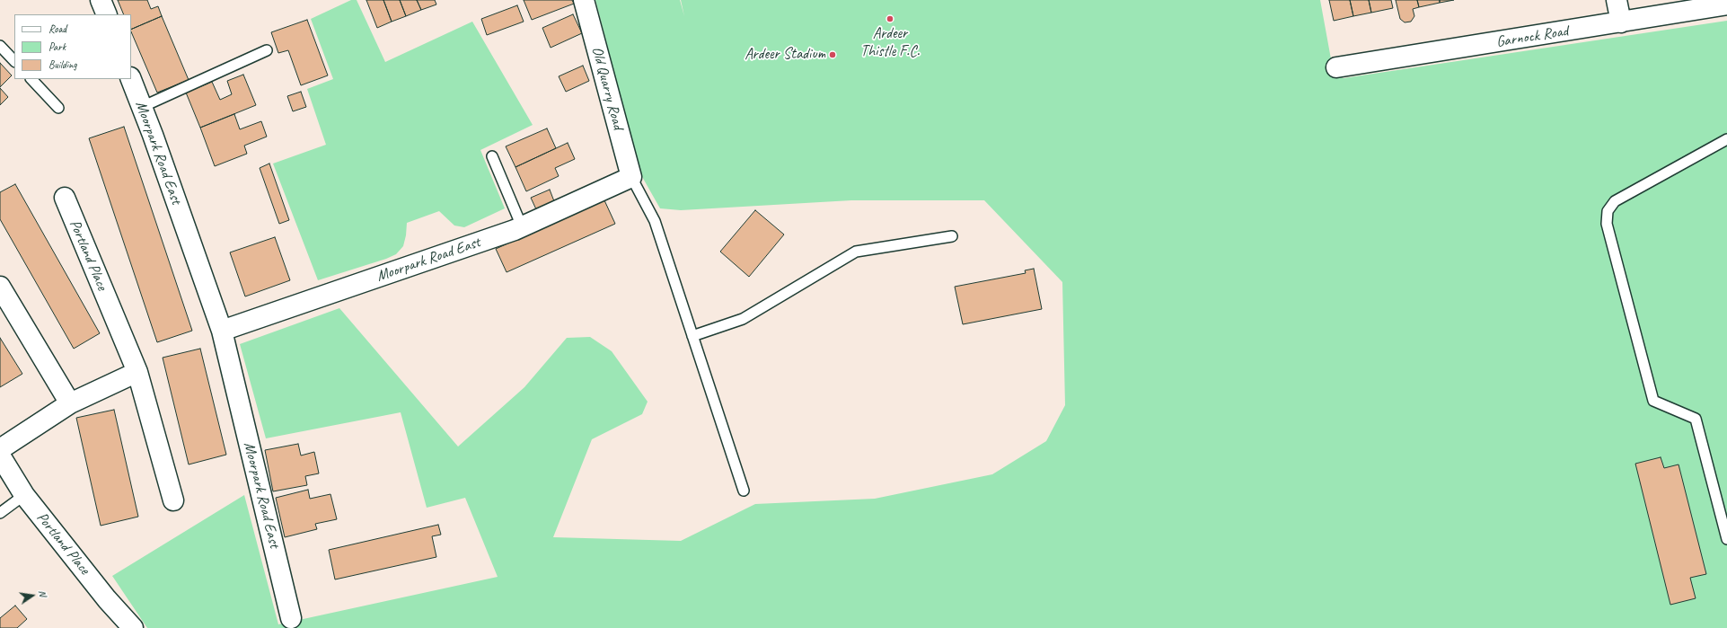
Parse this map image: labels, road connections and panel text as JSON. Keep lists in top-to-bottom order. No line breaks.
{"streets":{"street":["Garnock Road","Old Quarry Road","Moorpark Road East","Portland Place"]},"crossings":[["Old Quarry Road","Moorpark Road East"]],"places":["Ardeer Thistle F.C.","Ardeer Stadium"],"legend":["Road","Park","Building"],"north":"right"}
